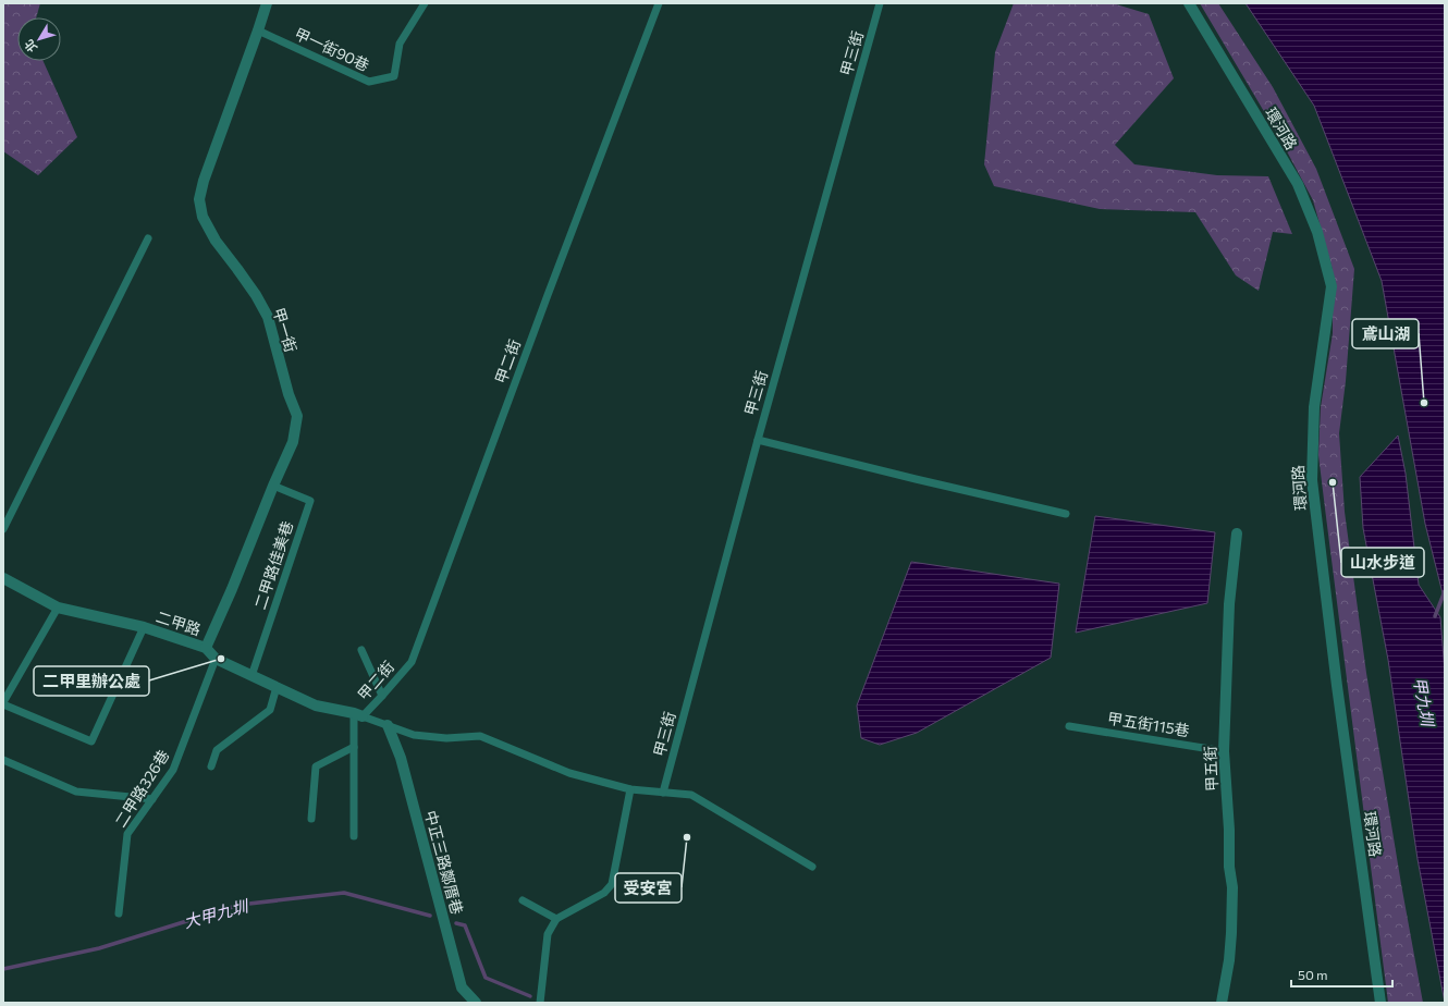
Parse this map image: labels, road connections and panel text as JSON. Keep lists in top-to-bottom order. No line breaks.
{"streets":{"street":["環河路","甲一街","二甲路","甲五街","中正三路鄭厝巷"],"lane":["甲一街90巷","甲三街","甲二街","二甲路佳美巷","甲五街115巷","二甲路326巷"]},"crossings":[["甲一街90巷","甲一街"],["甲一街","二甲路佳美巷"],["甲一街","二甲路"],["甲二街","二甲路"],["二甲路佳美巷","二甲路"],["二甲路","二甲路326巷"],["甲五街115巷","甲五街"]],"water":["甲九圳","大甲九圳"],"places":["鳶山湖","山水步道","二甲里辦公處","受安宮"],"scale_bar":"50 m","north":"bottom left"}
